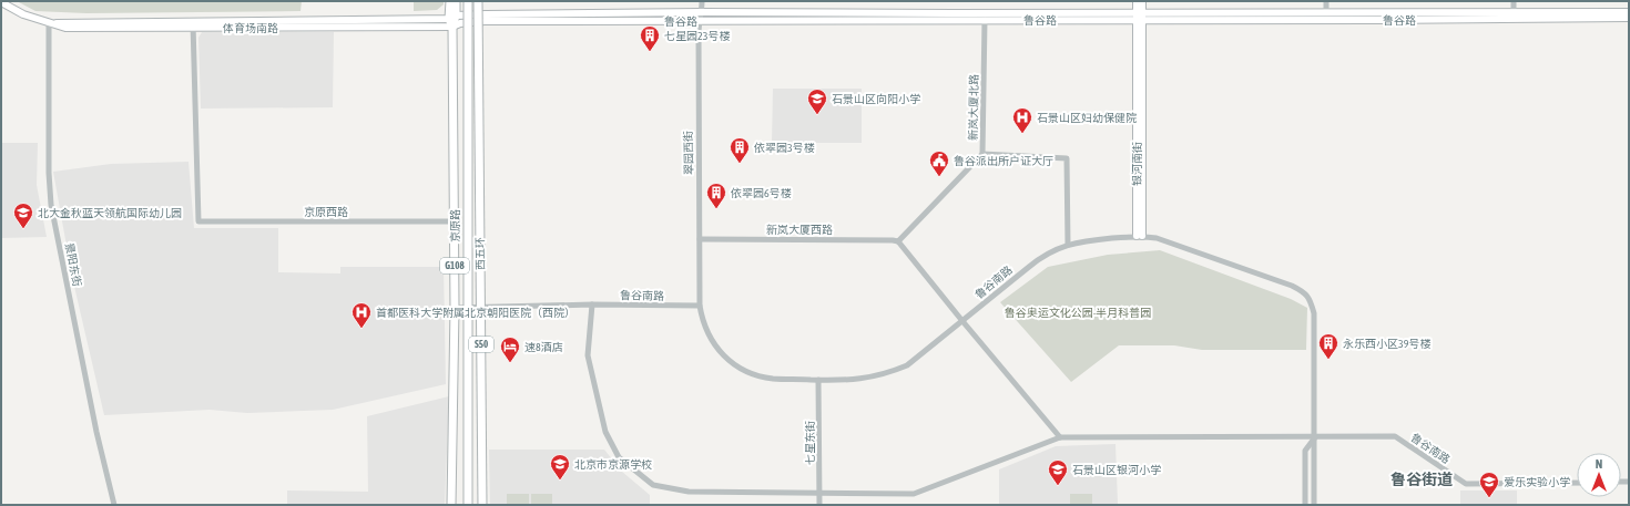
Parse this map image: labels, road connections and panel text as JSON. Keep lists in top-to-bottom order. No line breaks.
{"streets":{"highway":["京原路","西五环","G108","S50"],"main road":["鲁谷路","体育场南路","银河南街"],"street":["新岚大厦北路","翠园西街","京原西路","新岚大厦西路","景阳东街","鲁谷南路","七星东街"]},"crossings":[["鲁谷路","体育场南路"],["鲁谷路","新岚大厦北路"],["鲁谷路","翠园西街"],["鲁谷路","银河南街"],["鲁谷路","京原路"],["体育场南路","京原西路"],["体育场南路","京原路"],["体育场南路","景阳东街"],["新岚大厦北路","新岚大厦西路"],["翠园西街","新岚大厦西路"],["翠园西街","鲁谷南路"],["银河南街","鲁谷南路"],["京原西路","京原路"],["京原路","鲁谷南路"],["鲁谷南路","七星东街"]],"districts":["鲁谷街道"],"parks":["鲁谷奥运文化公园-半月科普园"],"places":{"building":["七星园23号楼","依翠园3号楼","依翠园6号楼","永乐西小区39号楼"],"school or university":["石景山区向阳小学","北大金秋蓝天领航国际幼儿园","北京市京源学校","石景山区银河小学","爱乐实验小学"],"hospital":["石景山区妇幼保健院","首都医科大学附属北京朝阳医院（西院）"],"public building":["鲁谷派出所户证大厅"],"hotel":["速8酒店"]},"north":"top"}
